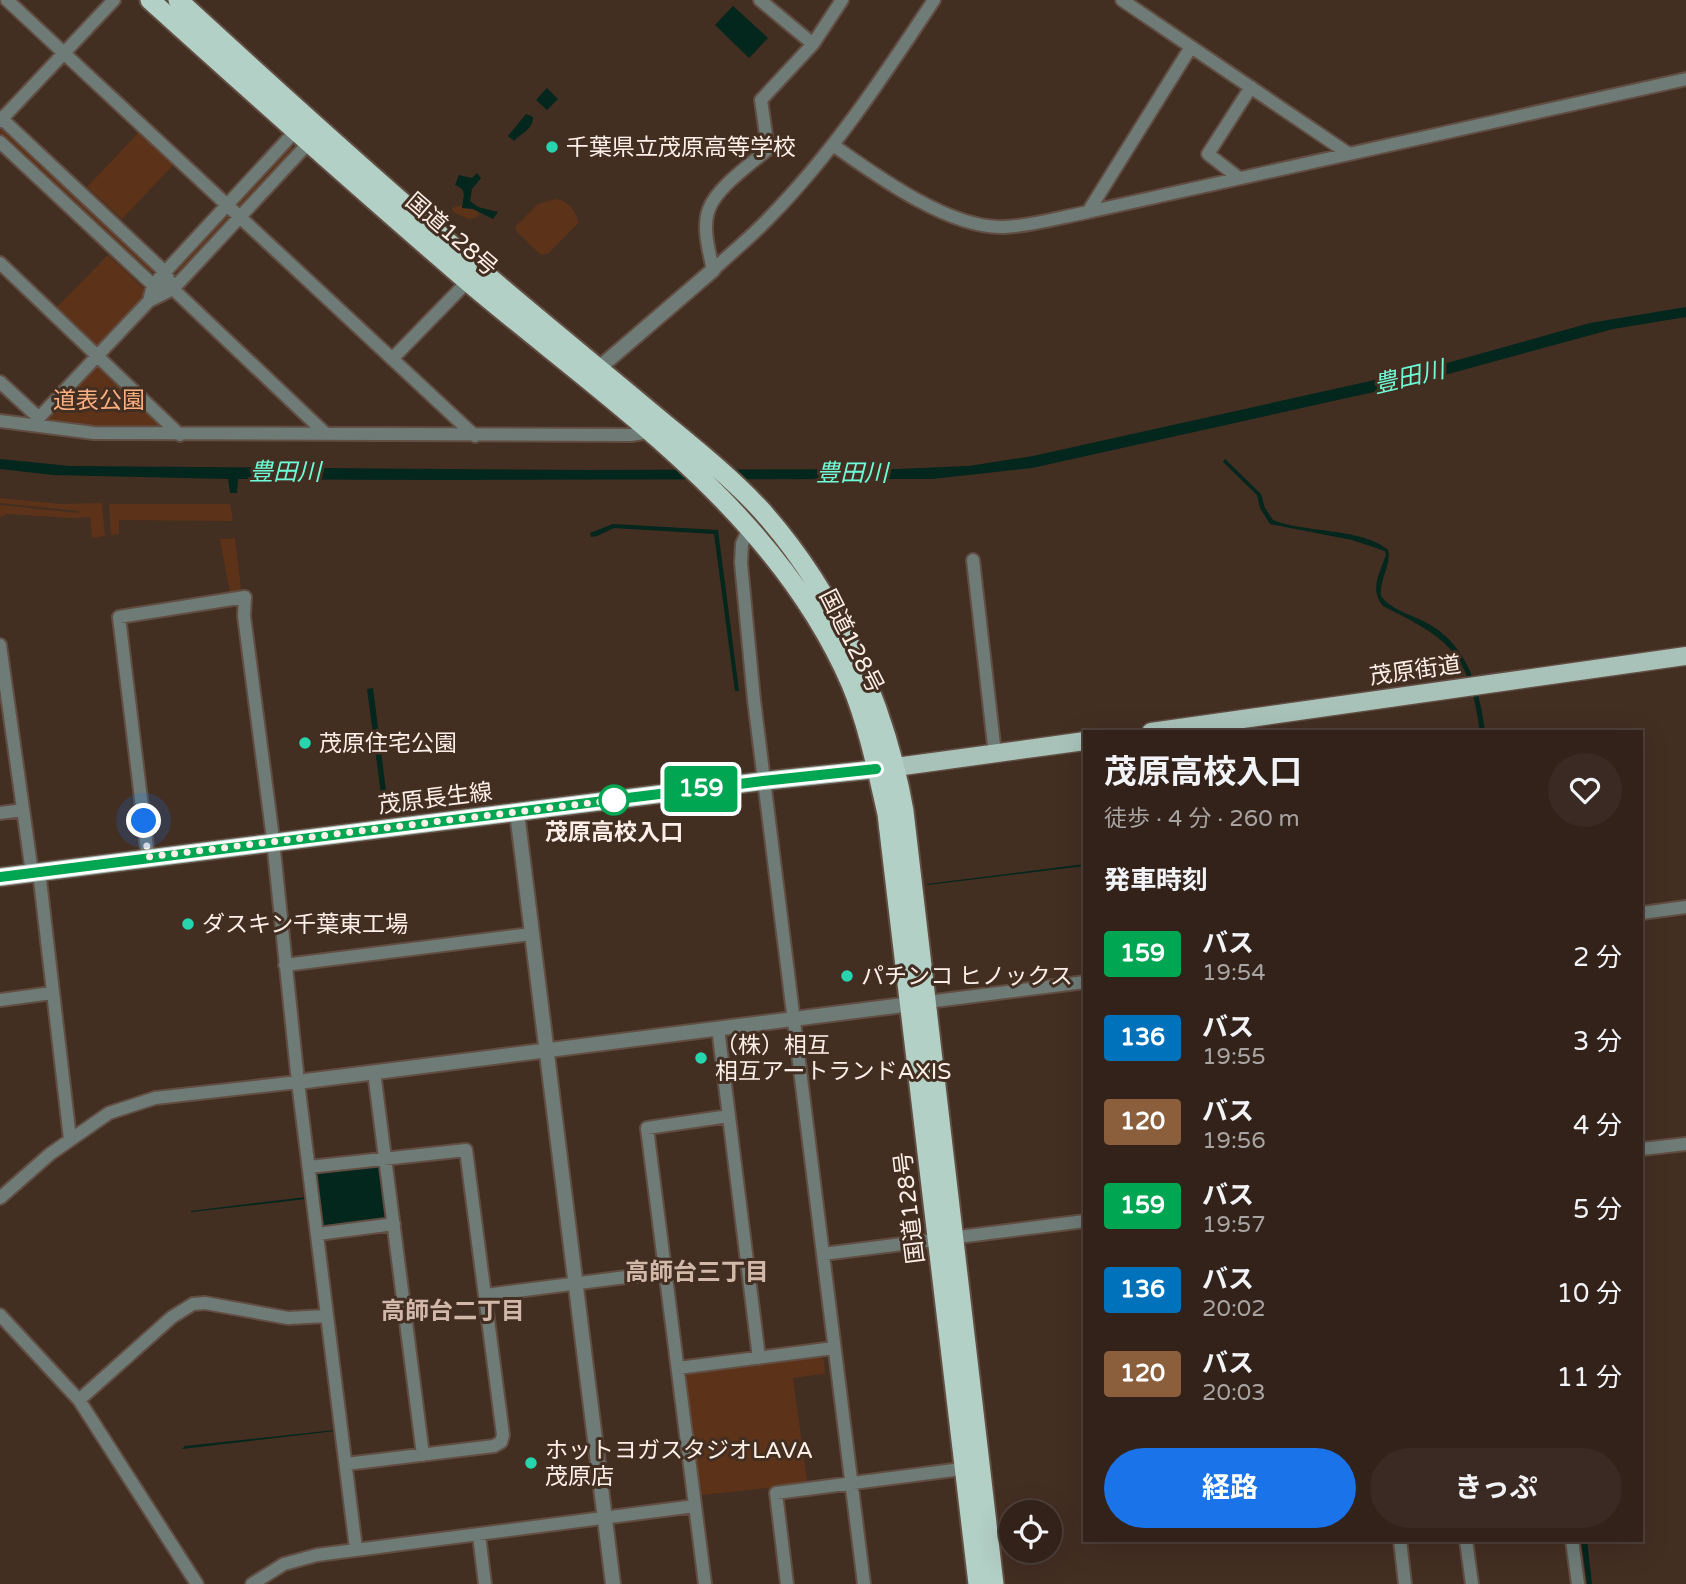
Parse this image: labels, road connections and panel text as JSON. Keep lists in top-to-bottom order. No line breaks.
{"streets":{"highway":["国道128号"],"main road":["茂原街道","茂原長生線"]},"crossings":[["国道128号","茂原長生線"]],"districts":["高師台三丁目","高師台二丁目"],"water":["豊田川"],"parks":["道表公園"],"places":["千葉県立茂原高等学校","茂原住宅公園","茂原高校入口","ダスキン千葉東工場","パチンコ ヒノックス","（株）相互 相互アートランドAXIS","ホットヨガスタジオLAVA 茂原店"],"lines":["bus line 159"],"page":{"on_map":"159","heading":[["茂原高校入口","徒歩 · 4 分 · 260 m"],"発車時刻"],"list":[{"mark":"159","name":"バス","note":"19:54","value":"2 分"},{"mark":"136","name":"バス","note":"19:55","value":"3 分"},{"mark":"120","name":"バス","note":"19:56","value":"4 分"},{"mark":"159","name":"バス","note":"19:57","value":"5 分"},{"mark":"136","name":"バス","note":"20:02","value":"10 分"},{"mark":"120","name":"バス","note":"20:03","value":"11 分"}],"buttons":["経路","きっぷ"]}}
